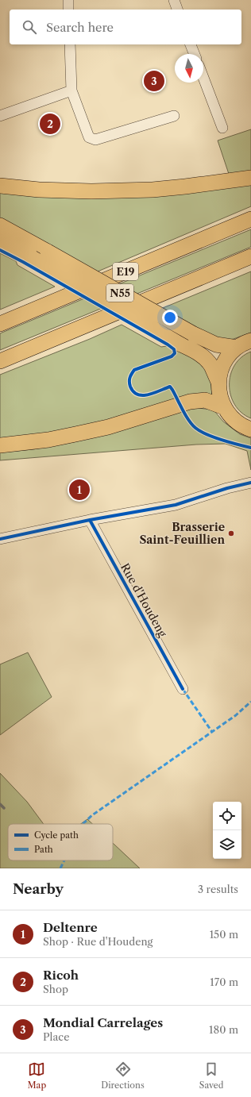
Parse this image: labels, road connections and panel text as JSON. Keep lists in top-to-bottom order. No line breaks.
{"streets":{"highway":["E19","N55"],"street":["Rue d'Houdeng"]},"places":["Brasserie Saint-Feuillien"],"legend":["Cycle path","Path"],"north":"bottom","page":{"search":"Search here","pins":["3","2","1"],"heading":["Nearby","3 results"],"list":[{"mark":"1","name":"Deltenre","note":"Shop · Rue d'Houdeng","value":"150 m"},{"mark":"2","name":"Ricoh","note":"Shop","value":"170 m"},{"mark":"3","name":"Mondial Carrelages","note":"Place","value":"180 m"}],"nav":["Map","Directions","Saved"]}}
